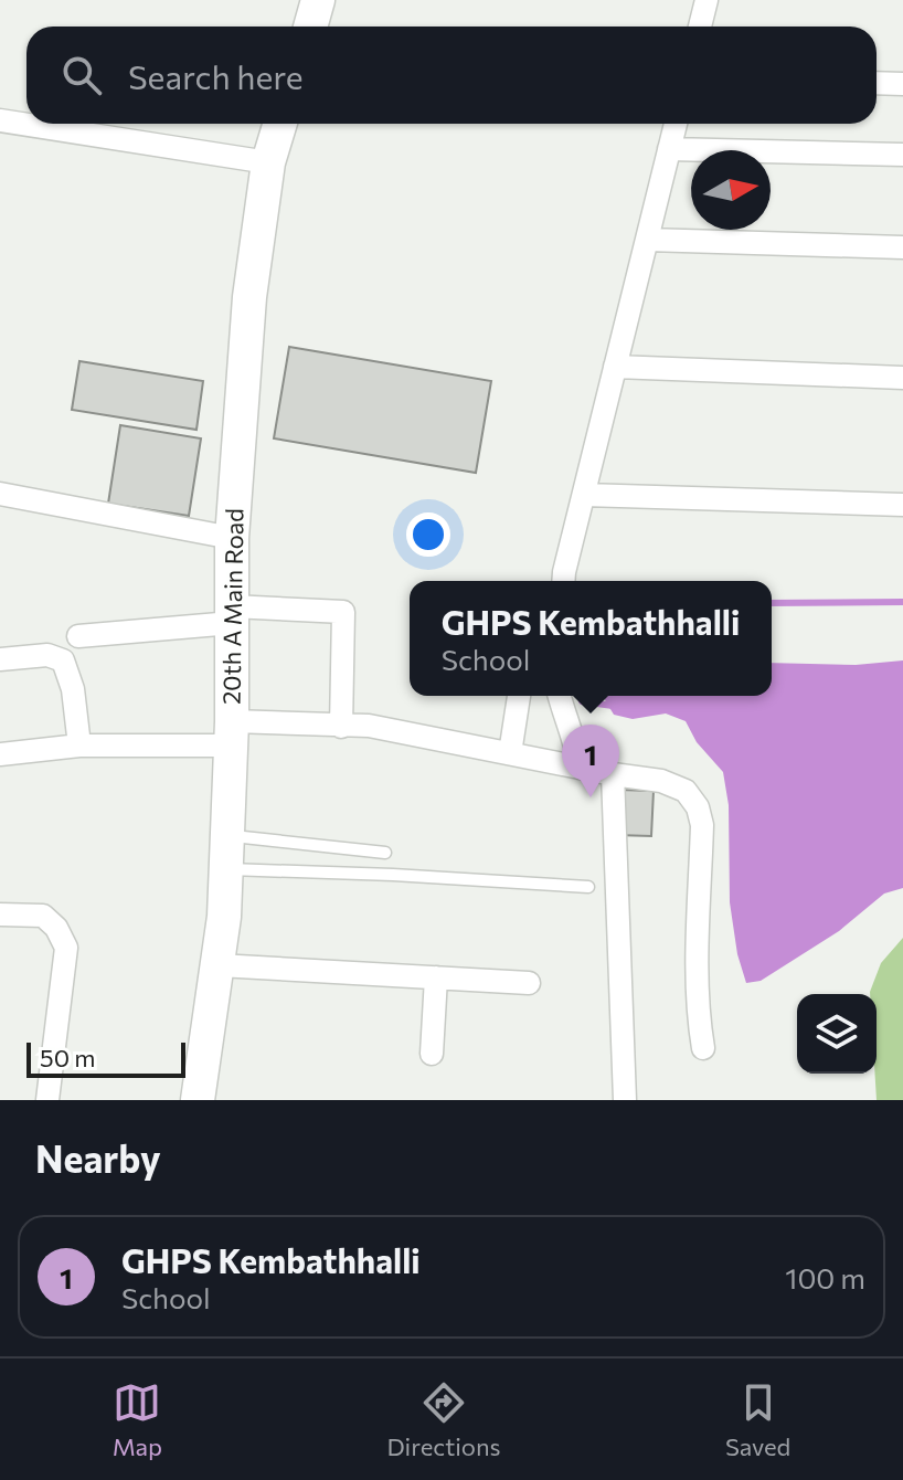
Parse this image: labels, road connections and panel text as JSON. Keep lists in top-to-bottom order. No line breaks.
{"streets":{"street":["20th A Main Road"]},"scale_bar":"50 m","north":"right","page":{"search":"Search here","popup":["GHPS Kembathhalli","School"],"pins":"1","scale":"50 m","heading":"Nearby","list":[{"mark":"1","name":"GHPS Kembathhalli","note":"School","value":"100 m"}],"nav":["Map","Directions","Saved"]}}
